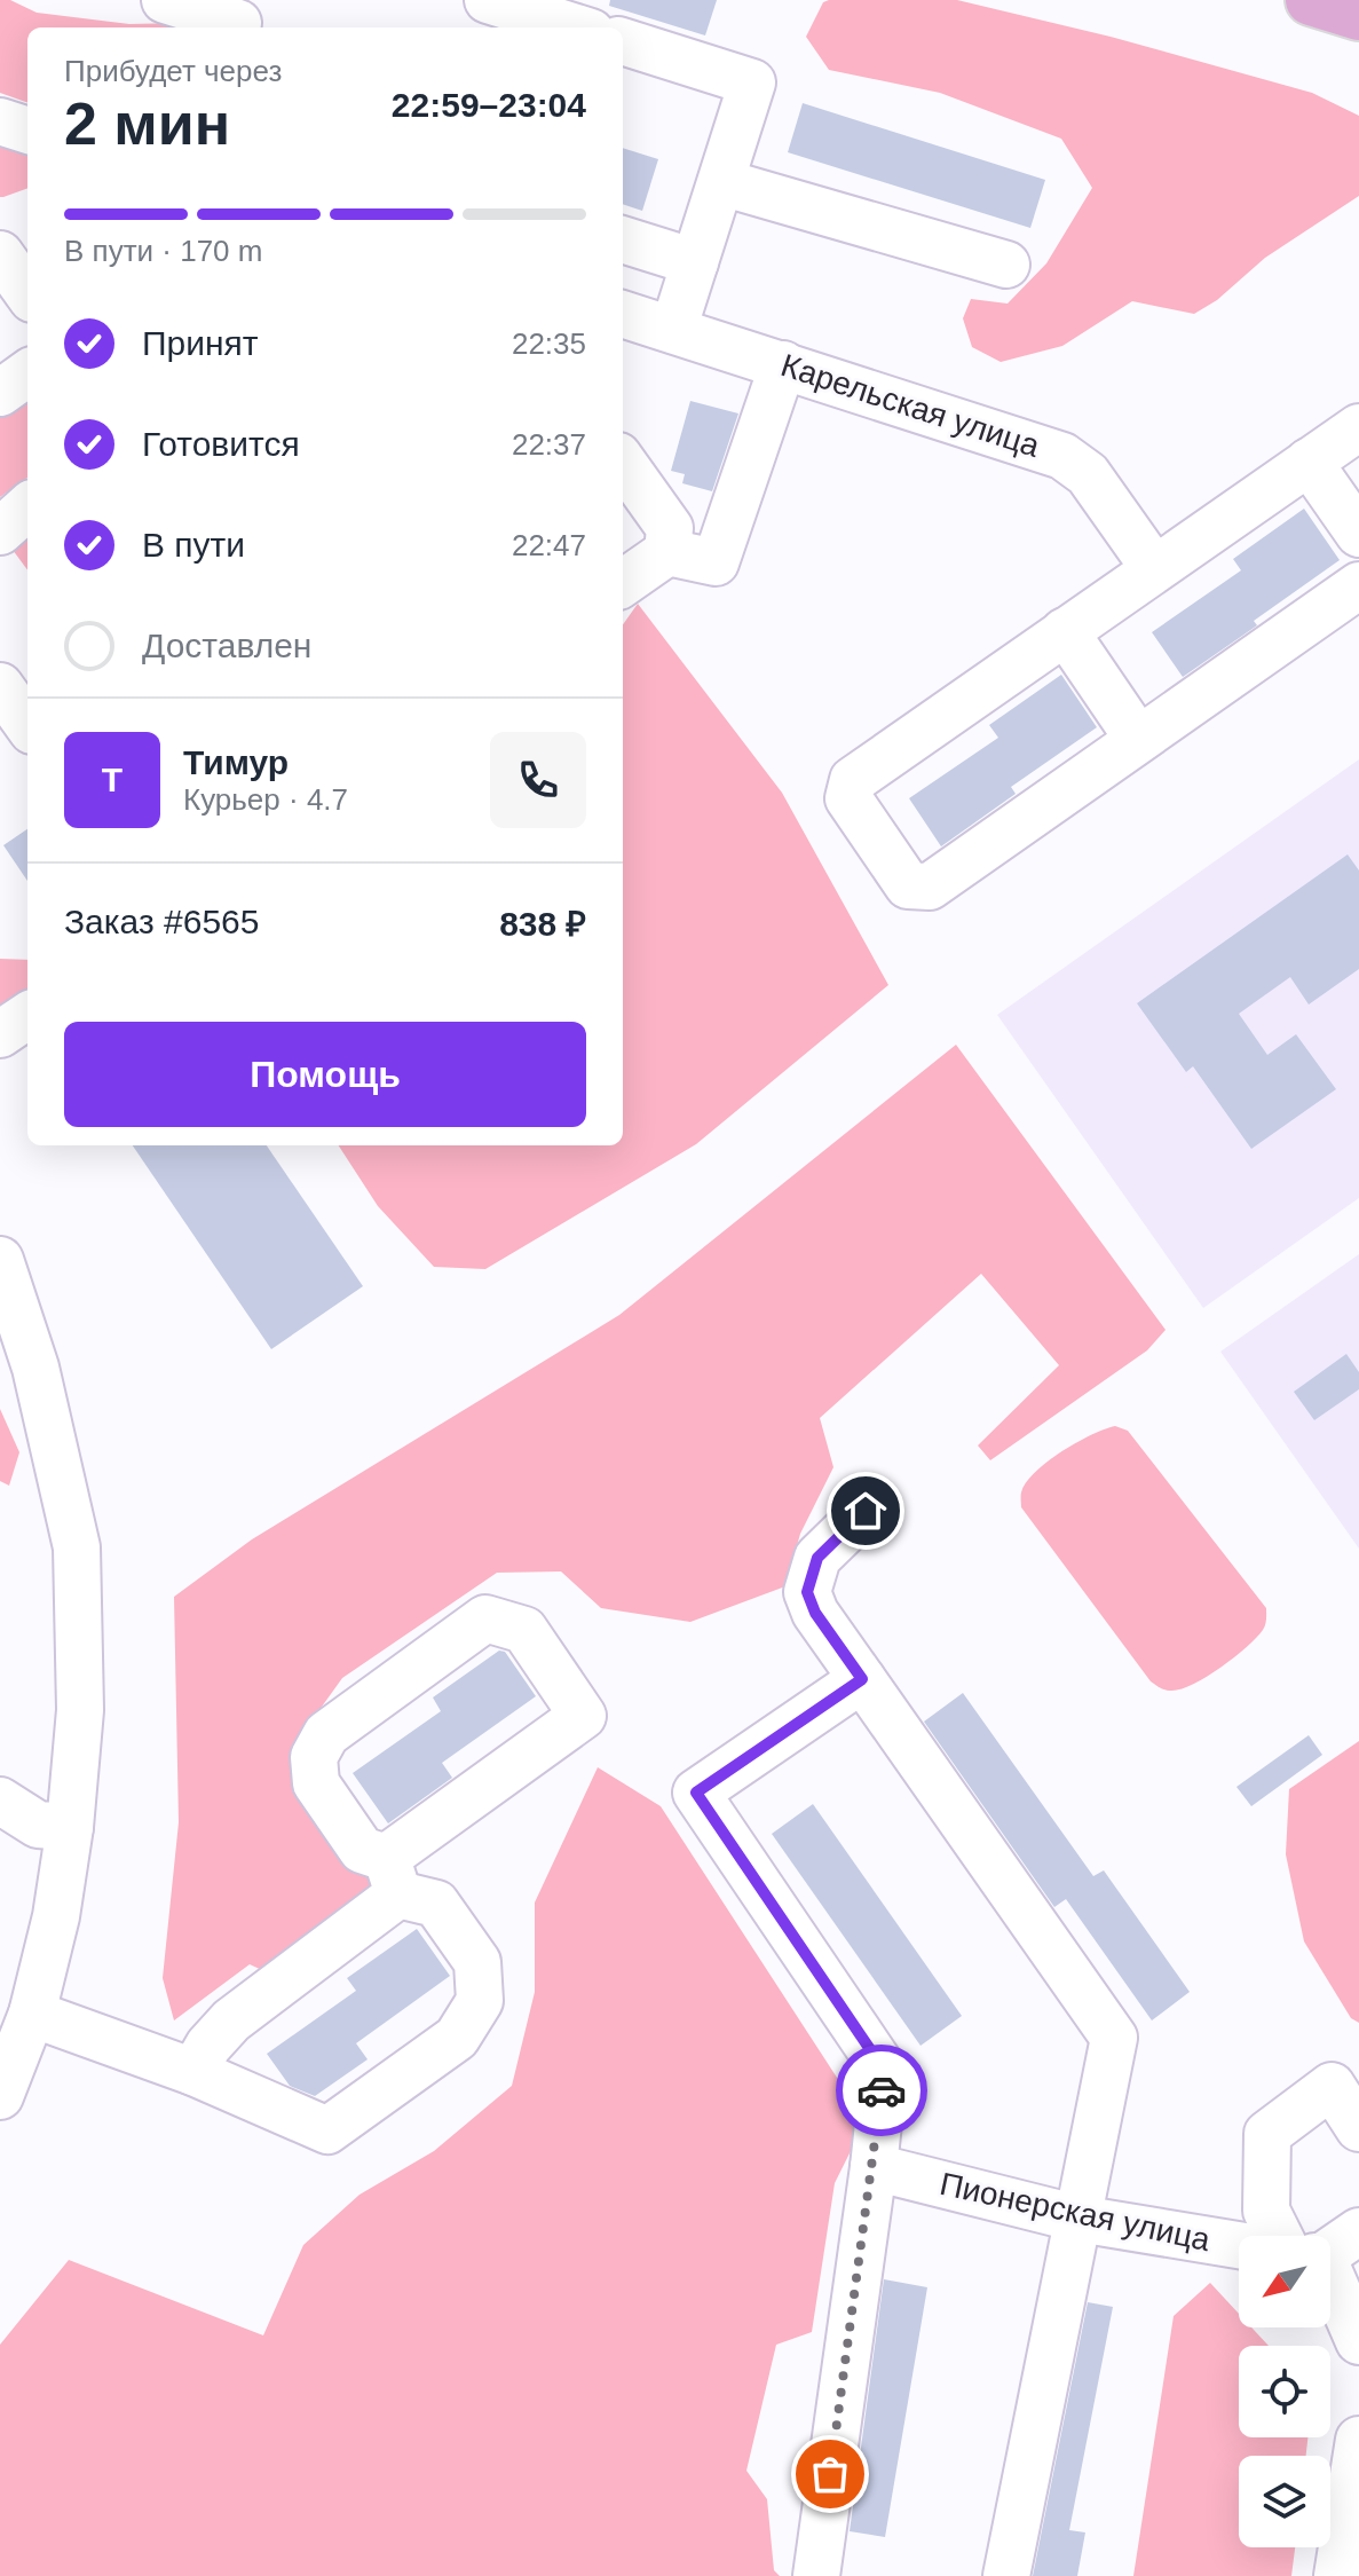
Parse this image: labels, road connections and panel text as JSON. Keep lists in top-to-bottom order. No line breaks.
{"streets":{"street":["Карельская улица","Пионерская улица"]},"north":"bottom left","page":{"heading":["2 мин","Прибудет через","22:59–23:04"],"panel":["Тимур","Курьер · 4.7","Заказ #6565","838 ₽"],"bar":"В пути · 170 m","list":[["Принят","22:35"],["Готовится","22:37"],["В пути","22:47"],"Доставлен"],"round":"Т","buttons":"Помощь"}}
